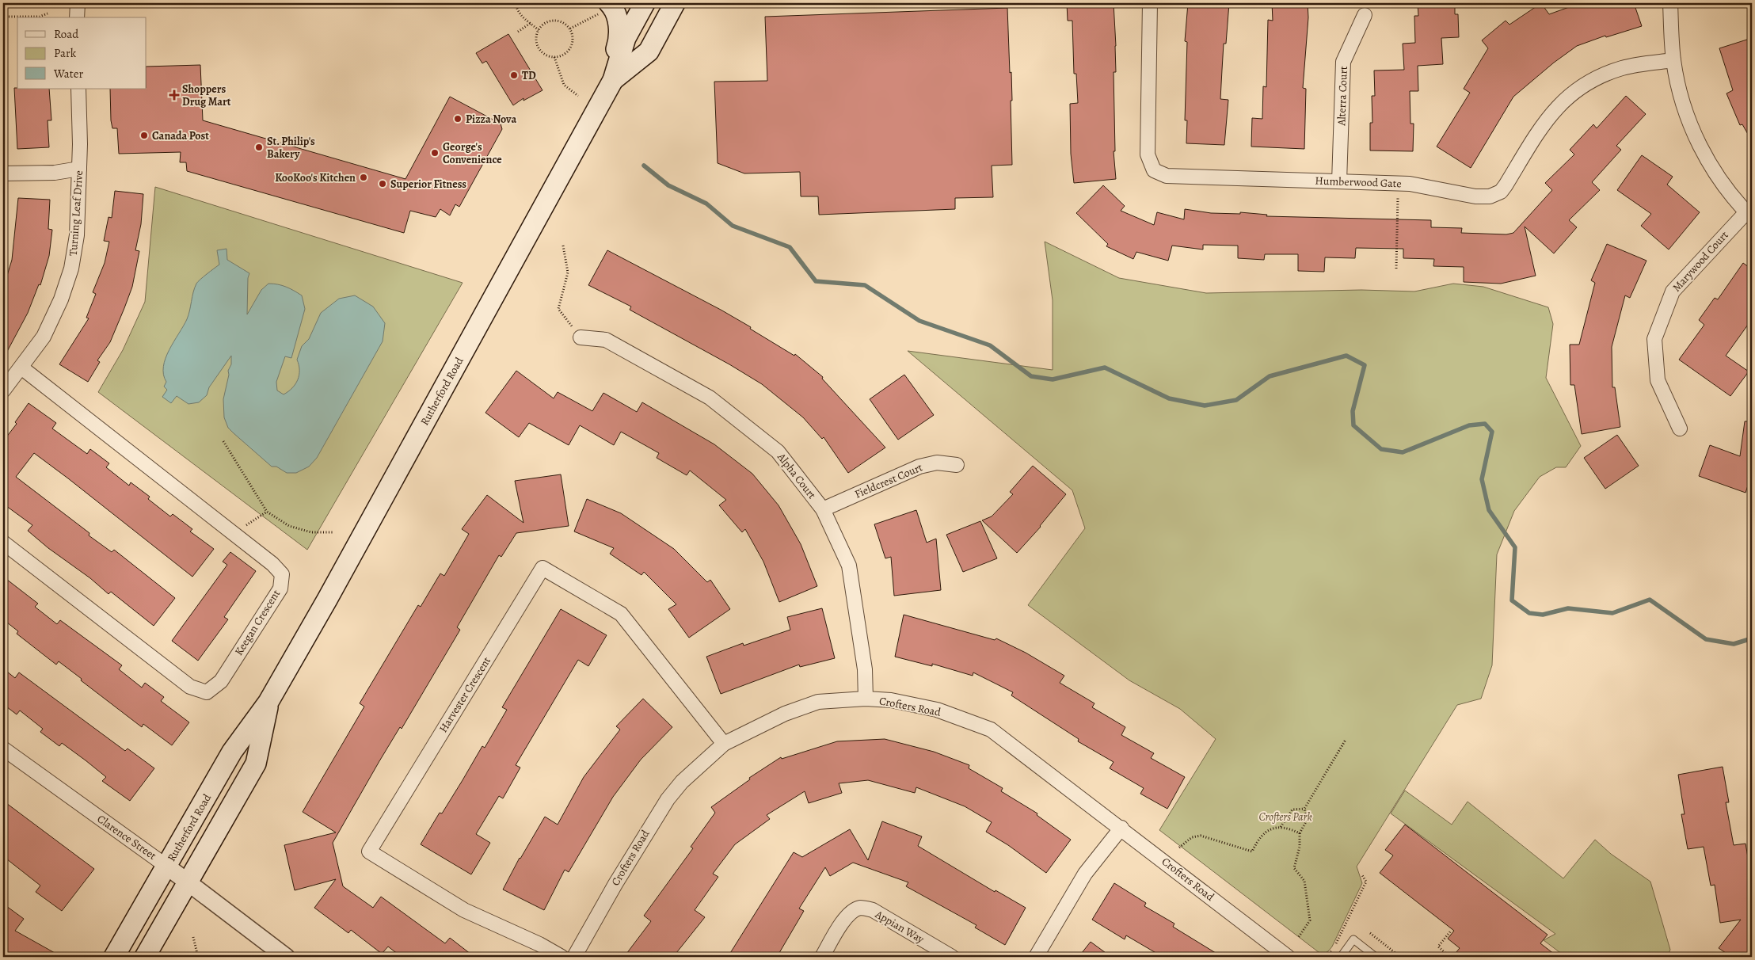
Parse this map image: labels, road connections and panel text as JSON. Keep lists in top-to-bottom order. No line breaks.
{"streets":{"main road":["Rutherford Road"],"street":["Alterra Court","Humberwood Gate","Turning Leaf Drive","Marywood Court","Alpha Court","Fieldcrest Court","Keegan Crescent","Harvester Crescent","Crofters Road","Clarence Street","Appian Way"]},"crossings":[["Alterra Court","Humberwood Gate"],["Turning Leaf Drive","Keegan Crescent"],["Rutherford Road","Clarence Street"],["Alpha Court","Fieldcrest Court"],["Alpha Court","Crofters Road"],["Harvester Crescent","Crofters Road"]],"parks":["Crofters Park"],"places":{"other":["TD","Pizza Nova","Canada Post","St. Philip's Bakery","George's Convenience","KooKoo's Kitchen","Superior Fitness"],"health":["Shoppers Drug Mart"]},"legend":["Road","Park","Water"]}
